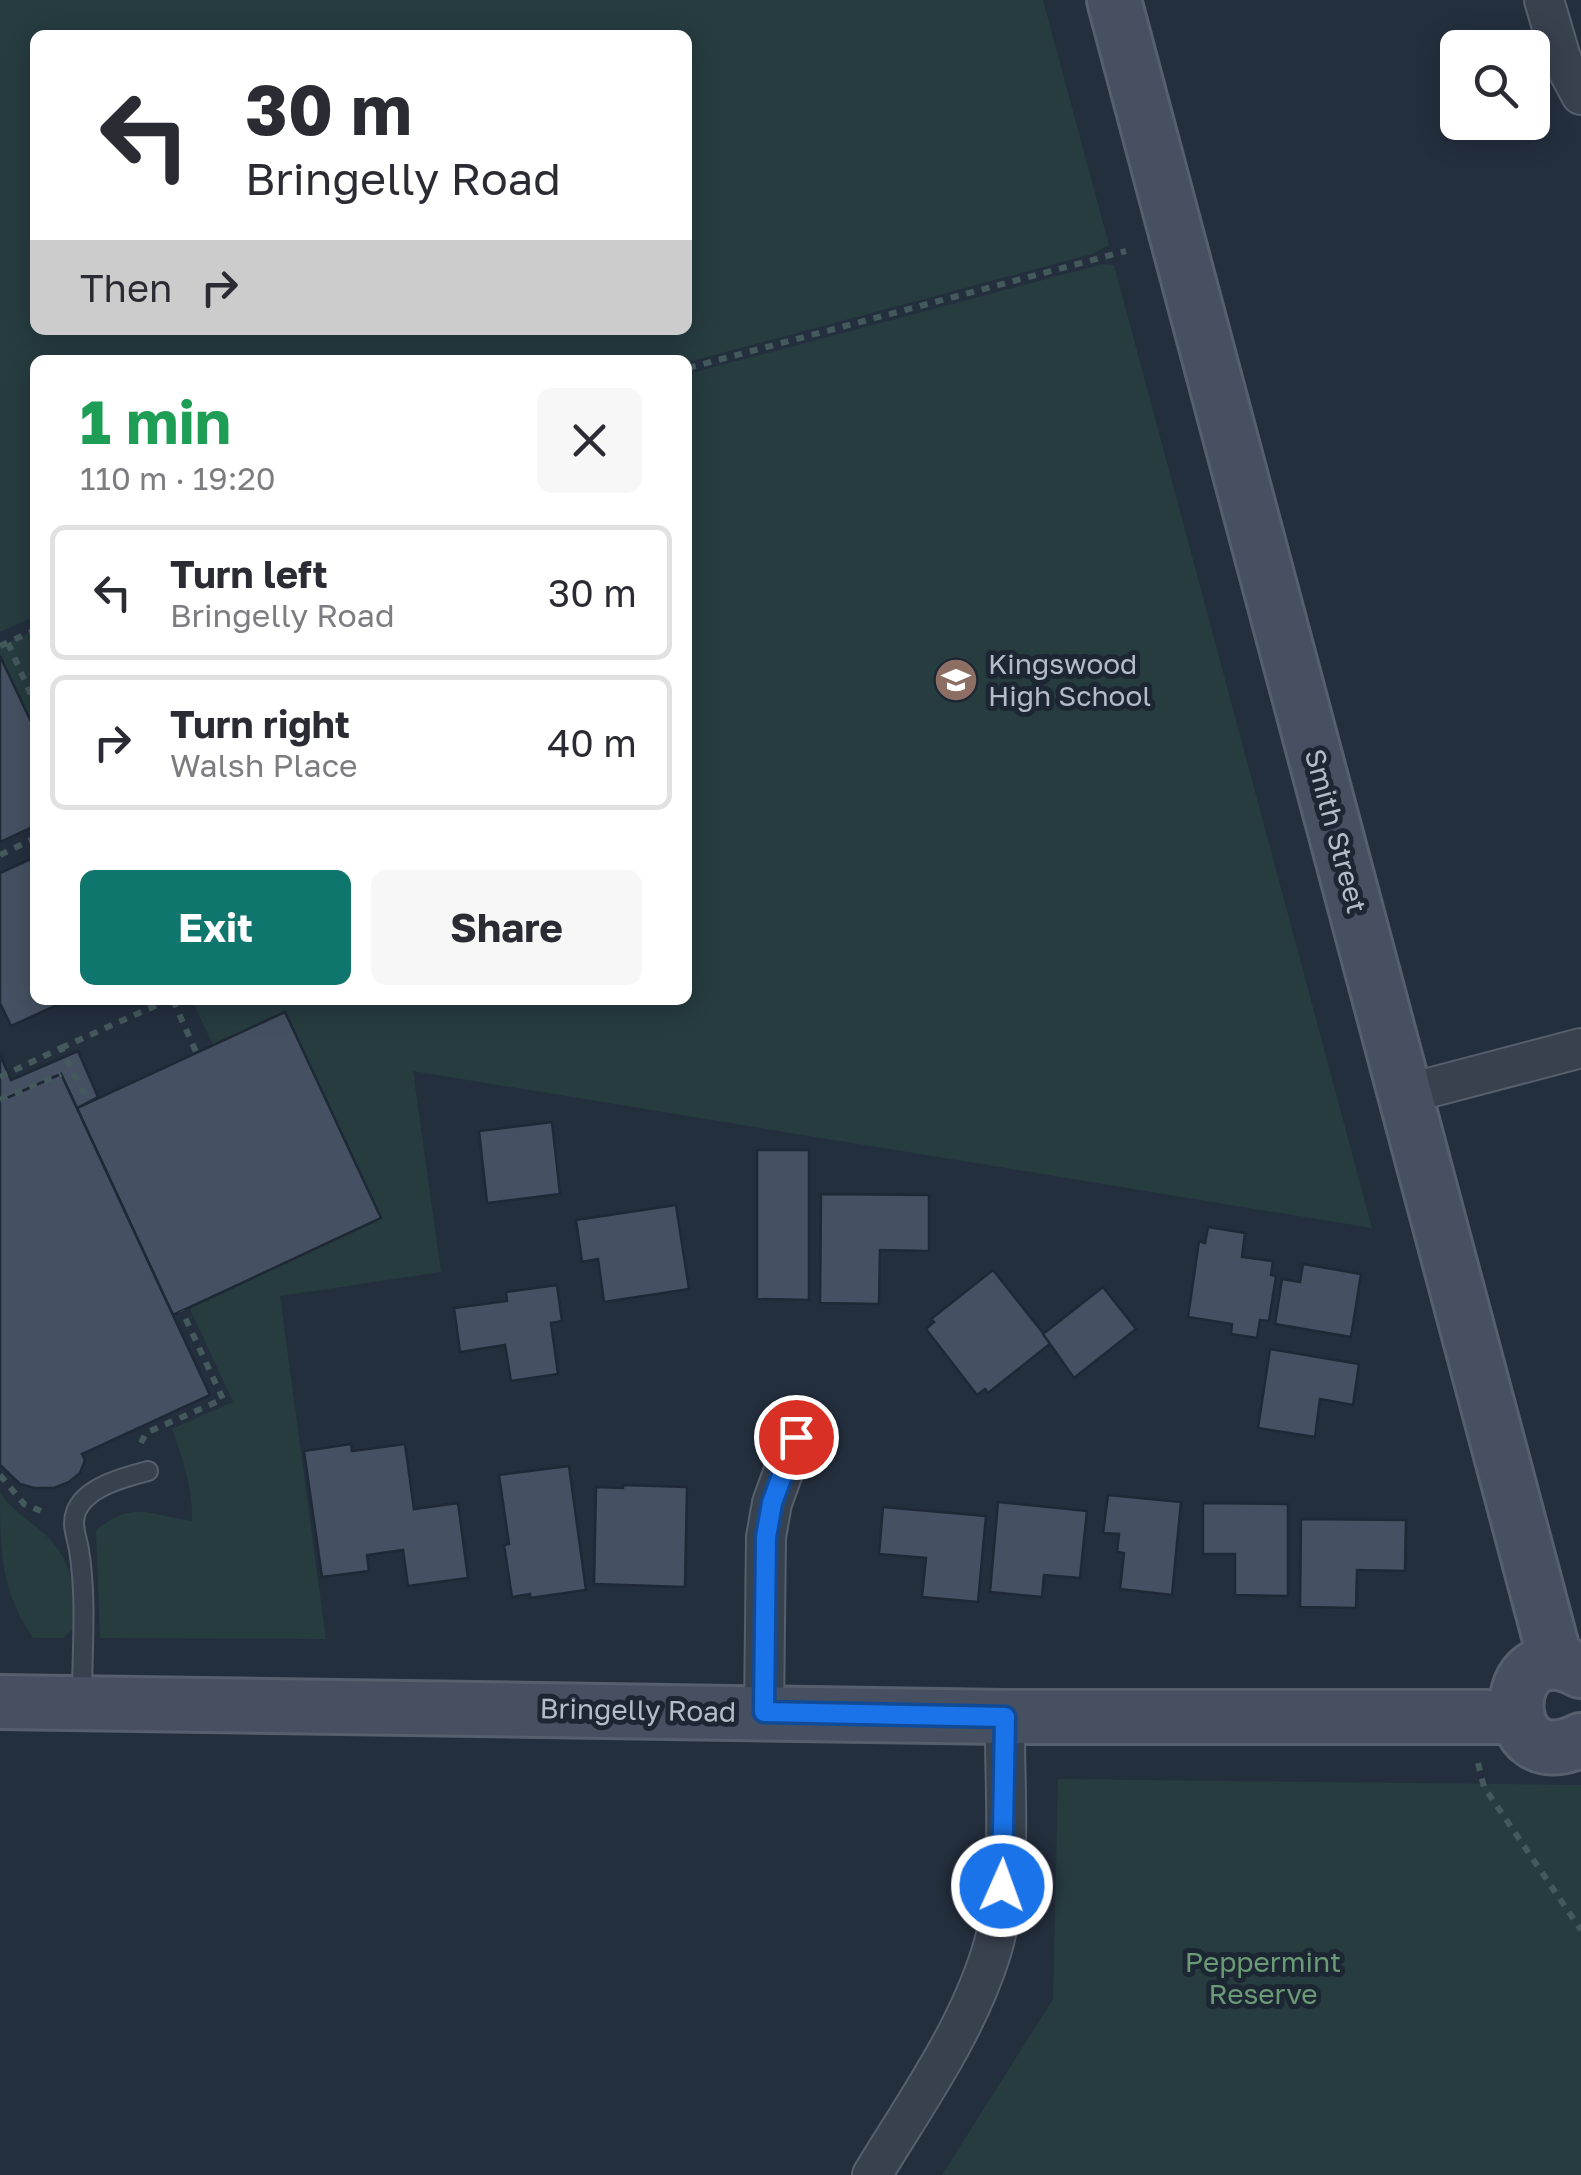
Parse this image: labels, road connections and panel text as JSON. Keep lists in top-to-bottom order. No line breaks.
{"streets":{"street":["Smith Street","Bringelly Road"]},"parks":["Peppermint Reserve"],"places":{"school or university":["Kingswood High School"]},"page":{"turn":["30 m","Bringelly Road"],"then":"Then","heading":["1 min","110 m · 19:20"],"list":[{"name":"Turn left","note":"Bringelly Road","value":"30 m"},{"name":"Turn right","note":"Walsh Place","value":"40 m"}],"buttons":["Exit","Share"]}}
